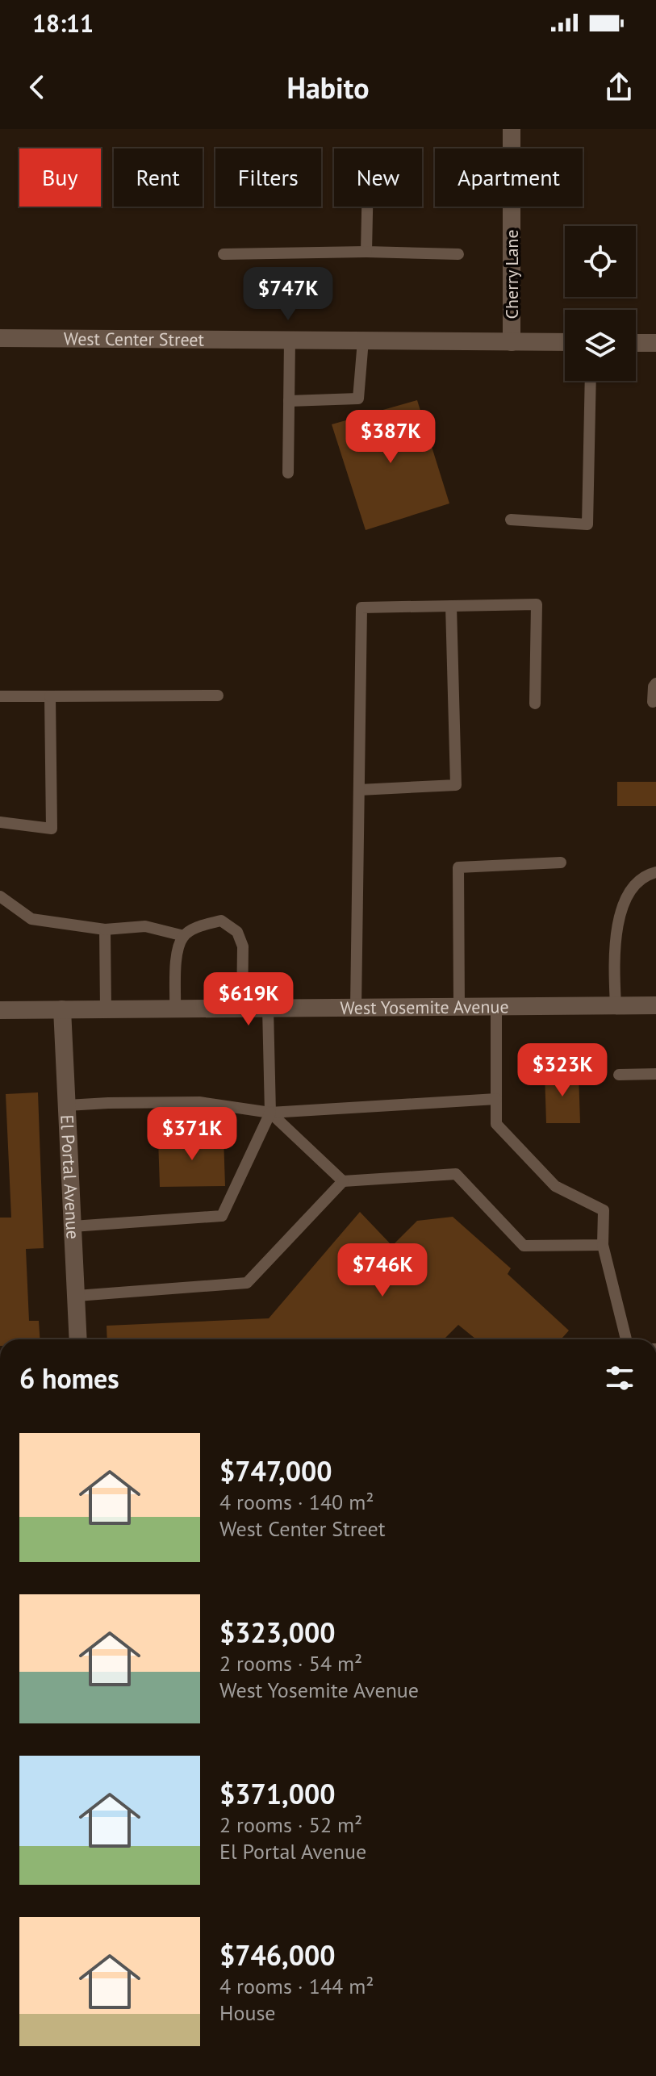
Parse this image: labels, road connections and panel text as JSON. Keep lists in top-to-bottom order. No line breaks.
{"streets":{"street":["Cherry Lane","West Center Street","West Yosemite Avenue","El Portal Avenue"]},"crossings":[["Cherry Lane","West Center Street"],["West Yosemite Avenue","El Portal Avenue"]],"page":{"status":"18:11","header":"Habito","chip":["Buy","Rent","Filters","New","Apartment"],"price":["$747K","$387K","$619K","$323K","$371K","$746K"],"heading":"6 homes","list":[{"name":"$747,000","note":"4 rooms · 140 m² · West Center Street"},{"name":"$323,000","note":"2 rooms · 54 m² · West Yosemite Avenue"},{"name":"$371,000","note":"2 rooms · 52 m² · El Portal Avenue"},{"name":"$746,000","note":"4 rooms · 144 m² · House"}]}}
